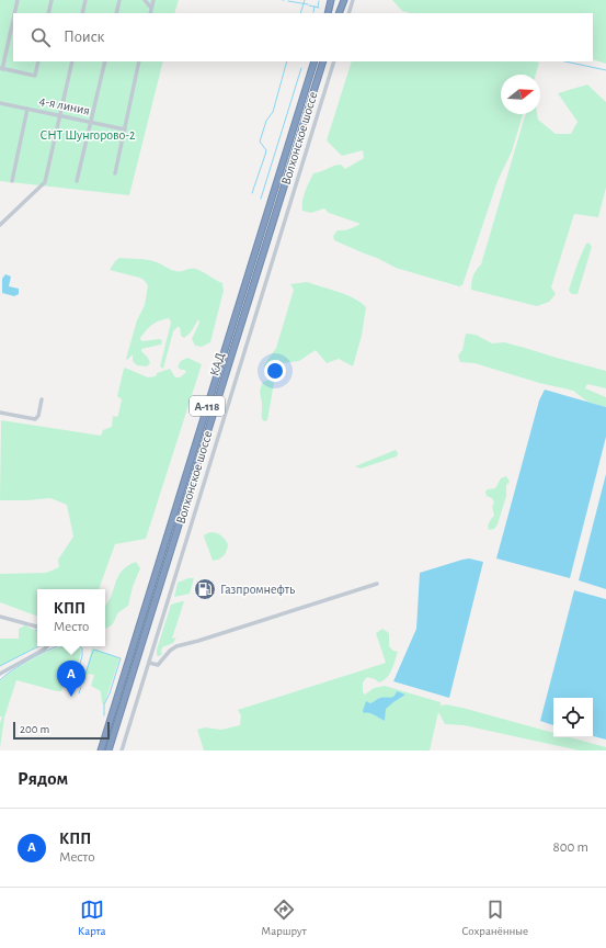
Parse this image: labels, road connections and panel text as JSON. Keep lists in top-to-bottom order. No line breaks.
{"streets":{"highway":["КАД","А-118"],"street":["4-я линия","Волхонское шоссе"]},"parks":["СНТ Шунгорово-2"],"places":{"fuel station":["Газпромнефть"]},"scale_bar":"200 m","north":"right","page":{"search":"Поиск","popup":["КПП","Место"],"pins":"A","scale":"200 m","heading":"Рядом","list":[{"mark":"A","name":"КПП","note":"Место","value":"800 m"}],"nav":["Карта","Маршрут","Сохранённые"]}}
